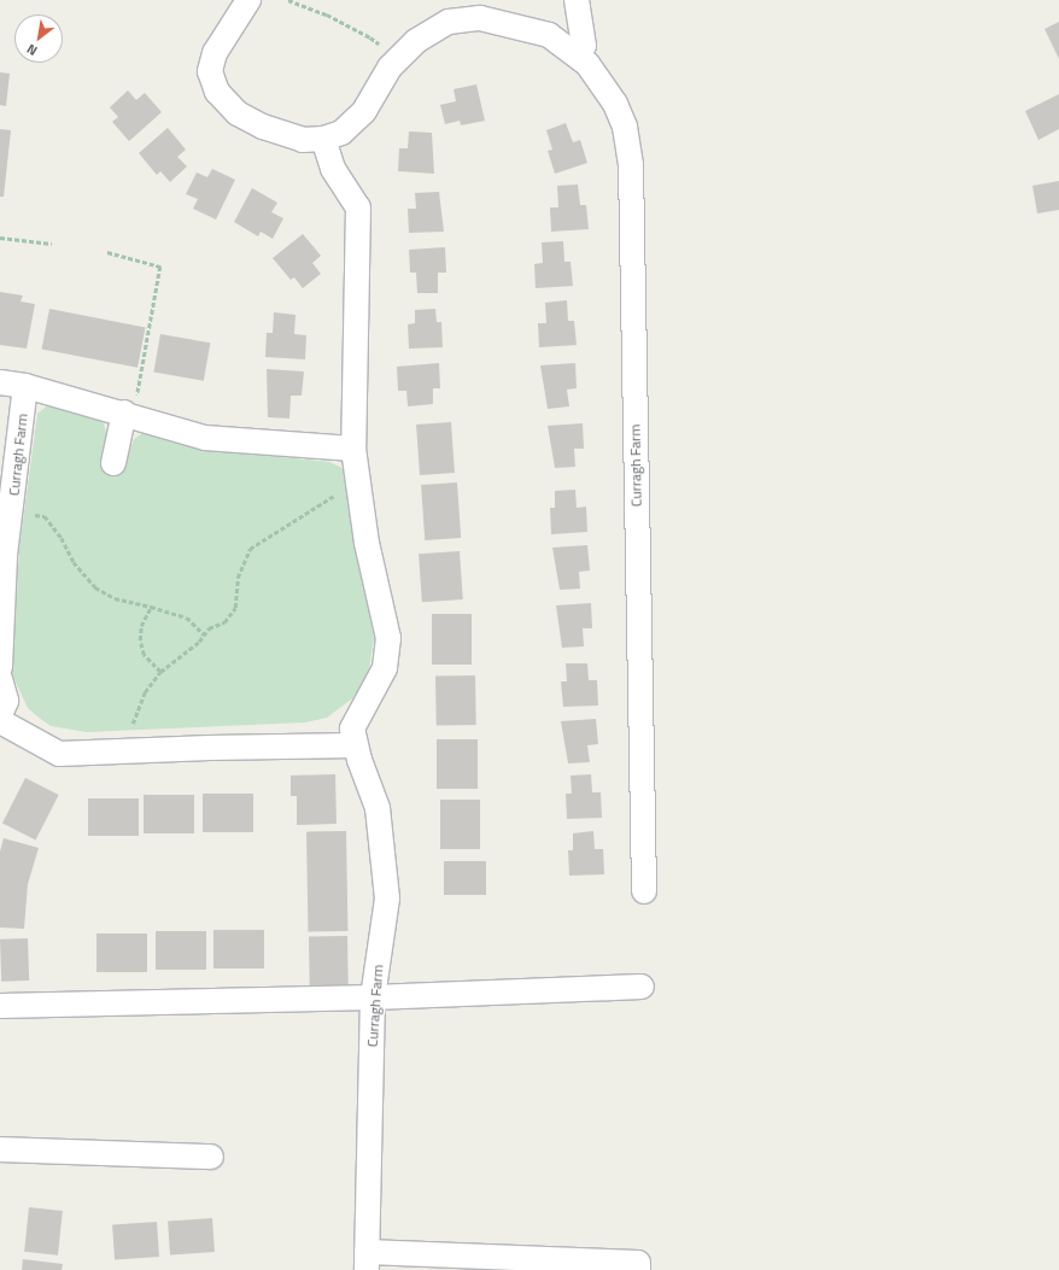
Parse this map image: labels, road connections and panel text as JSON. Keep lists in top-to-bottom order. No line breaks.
{"streets":{"street":["Curragh Farm"]},"north":"bottom left"}
